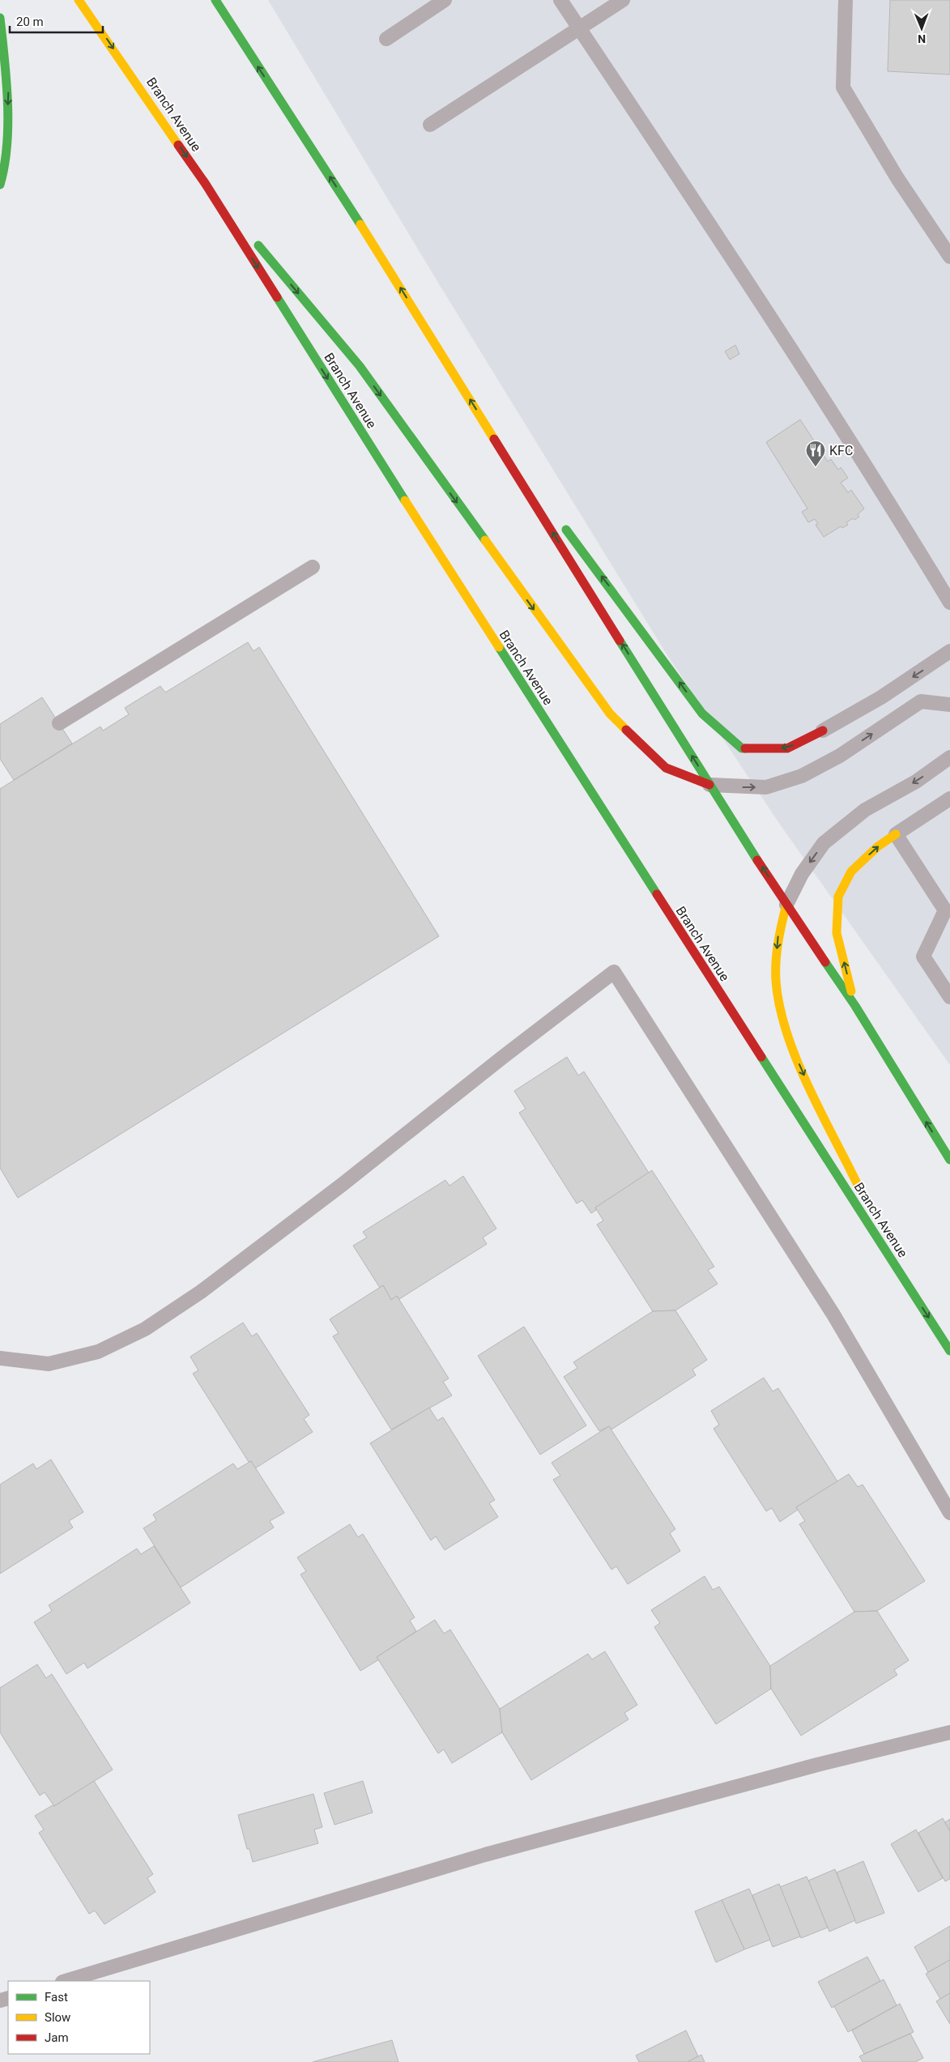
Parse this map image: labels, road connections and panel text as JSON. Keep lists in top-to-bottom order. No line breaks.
{"streets":{"highway":["Branch Avenue"]},"places":{"restaurant":["KFC"]},"legend":["Fast","Slow","Jam"],"scale_bar":"20 m","north":"bottom"}
